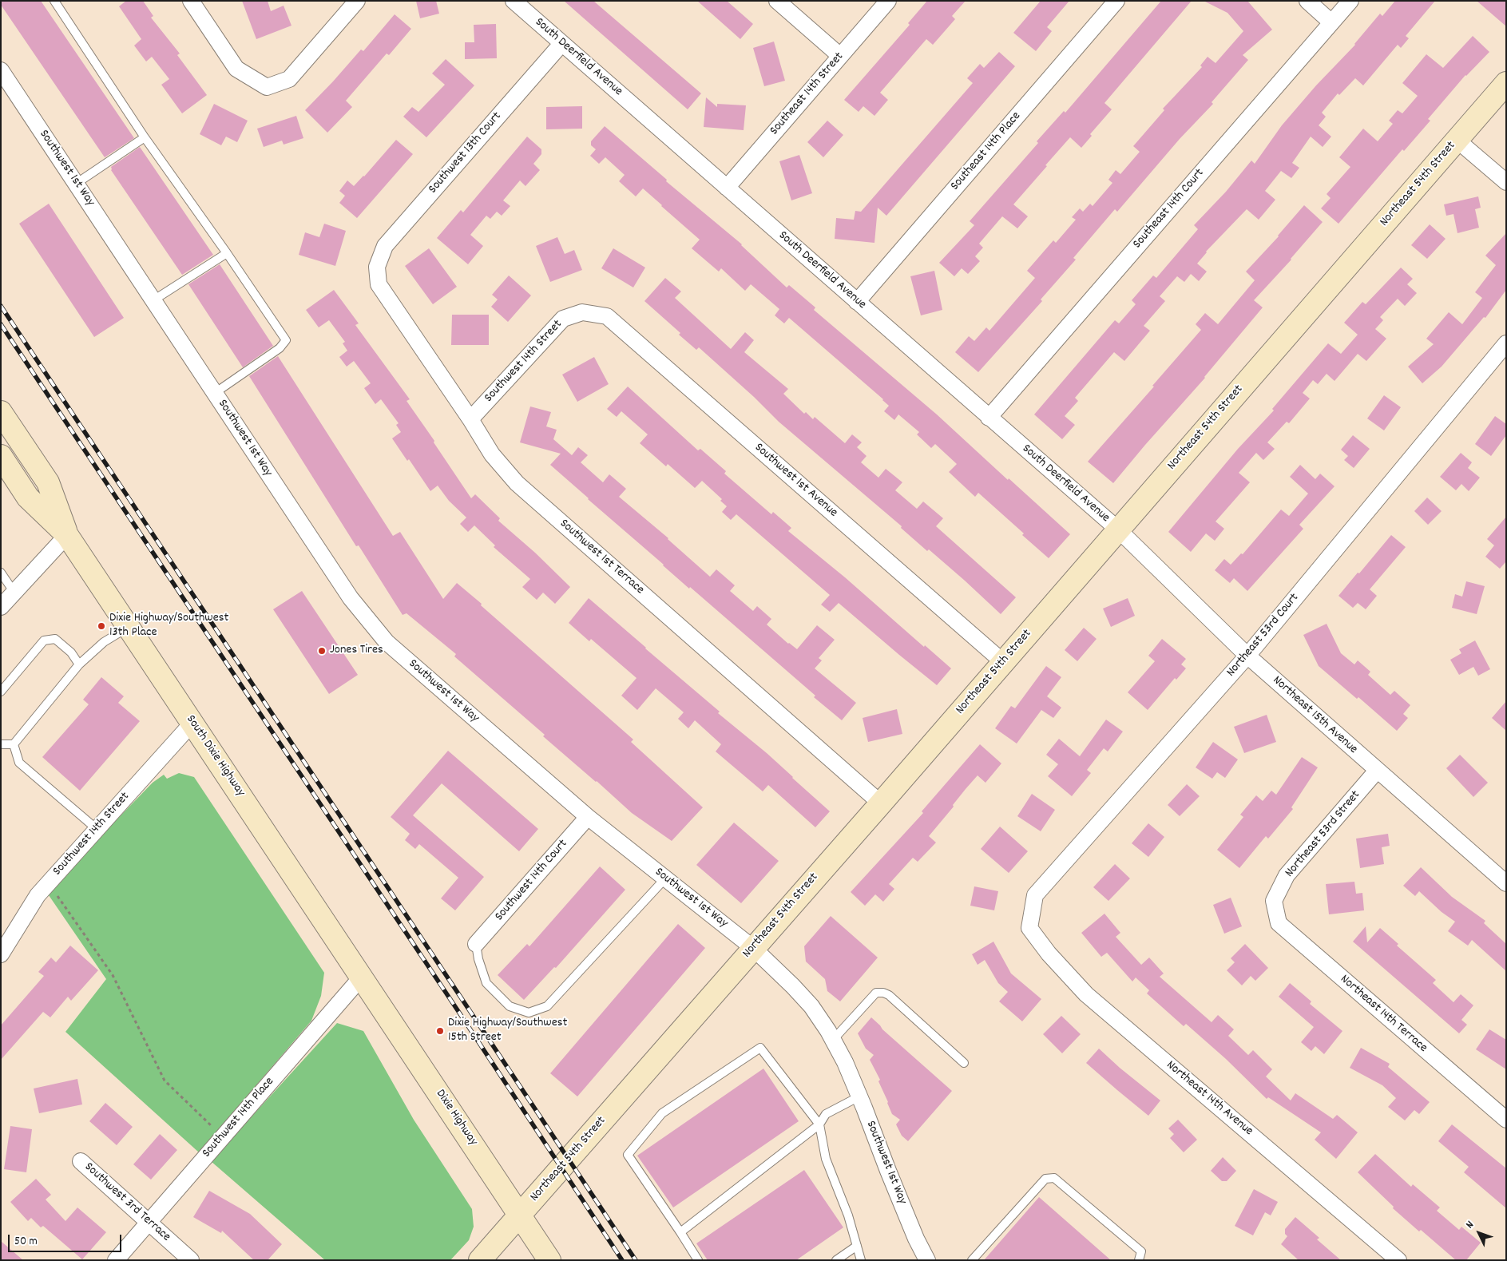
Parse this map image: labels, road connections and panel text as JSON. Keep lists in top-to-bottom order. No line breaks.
{"streets":{"street":["South Deerfield Avenue","Southeast 14th Street","Southeast 14th Place","Southwest 13th Court","Southwest 1st Way","Northeast 54th Street","Southeast 14th Court","Southwest 14th Street","Southwest 1st Avenue","Southwest 1st Terrace","Northeast 53rd Court","Northeast 15th Avenue","South Dixie Highway","Northeast 53rd Street","Southwest 14th Court","Northeast 14th Terrace","Northeast 14th Avenue","Southwest 14th Place","Dixie Highway","Southwest 3rd Terrace"]},"crossings":[["South Deerfield Avenue","Southeast 14th Street"],["South Deerfield Avenue","Southeast 14th Place"],["South Deerfield Avenue","Southwest 13th Court"],["South Deerfield Avenue","Northeast 54th Street"],["South Deerfield Avenue","Southeast 14th Court"],["South Deerfield Avenue","Northeast 15th Avenue"],["Southwest 13th Court","Southwest 1st Terrace"],["Southwest 1st Way","Northeast 54th Street"],["Southwest 1st Way","Southwest 14th Court"],["Northeast 54th Street","Southwest 1st Avenue"],["Northeast 54th Street","Southwest 1st Terrace"],["Northeast 54th Street","Northeast 15th Avenue"],["Northeast 54th Street","Dixie Highway"],["Southwest 14th Street","Southwest 1st Avenue"],["Southwest 14th Street","Southwest 1st Terrace"],["Southwest 14th Street","South Dixie Highway"],["Northeast 53rd Court","Northeast 15th Avenue"],["Northeast 53rd Court","Northeast 14th Avenue"],["Northeast 15th Avenue","Northeast 53rd Street"],["South Dixie Highway","Southwest 14th Place"],["South Dixie Highway","Dixie Highway"],["Northeast 53rd Street","Northeast 14th Terrace"],["Southwest 14th Place","Dixie Highway"],["Southwest 14th Place","Southwest 3rd Terrace"]],"places":["Dixie Highway/Southwest 13th Place","Jones Tires","Dixie Highway/Southwest 15th Street"],"scale_bar":"50 m","north":"top left"}
